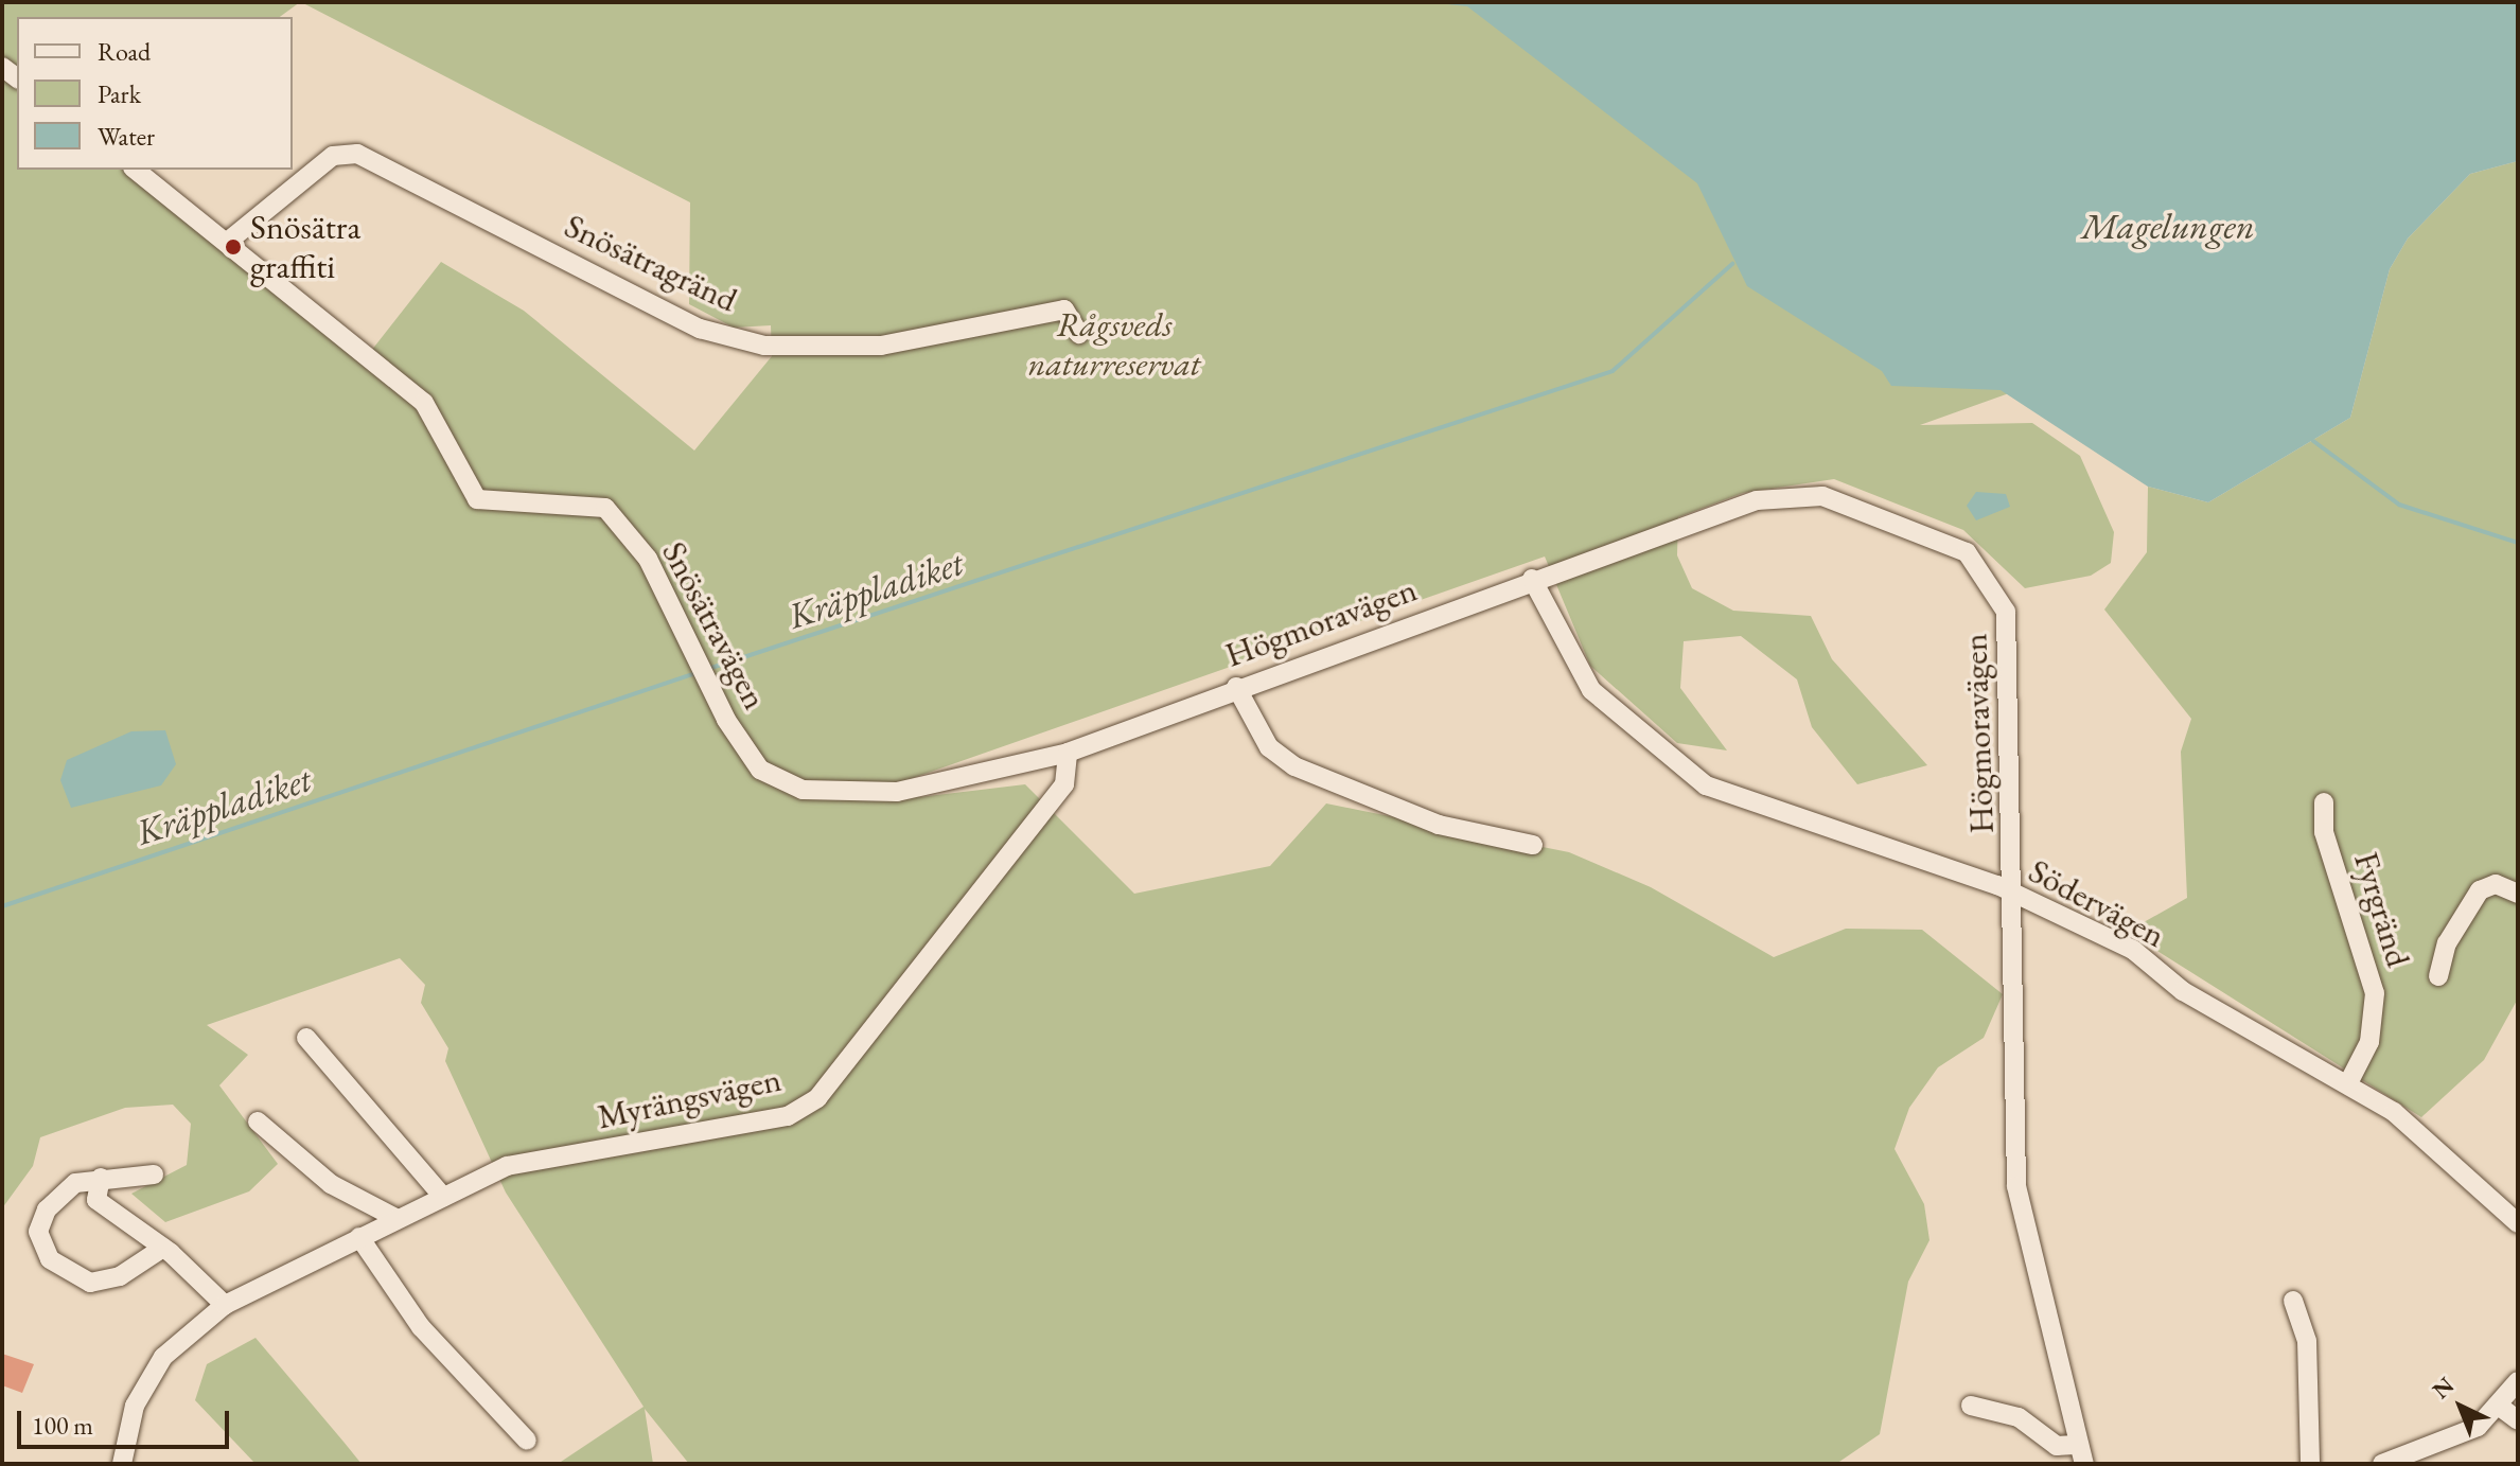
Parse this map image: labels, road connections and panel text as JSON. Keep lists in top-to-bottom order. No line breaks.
{"streets":{"street":["Snösätragränd","Högmoravägen","Snösätravägen","Södervägen","Fyrgränd","Myrängsvägen"]},"crossings":[["Snösätragränd","Snösätravägen"],["Högmoravägen","Snösätravägen"],["Högmoravägen","Södervägen"],["Högmoravägen","Myrängsvägen"],["Snösätravägen","Myrängsvägen"],["Södervägen","Fyrgränd"]],"water":["Magelungen","Kräppladiket"],"parks":["Rågsveds naturreservat"],"places":["Snösätra graffiti"],"legend":["Road","Park","Water"],"scale_bar":"100 m","north":"top left"}
